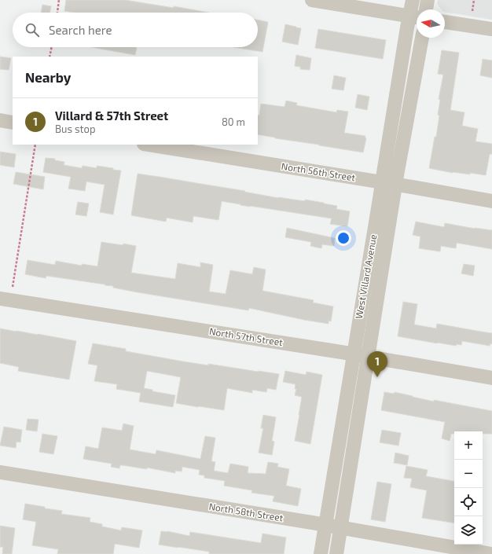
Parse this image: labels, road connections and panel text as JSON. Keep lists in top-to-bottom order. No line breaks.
{"streets":{"street":["North 56th Street","West Villard Avenue","North 57th Street","North 58th Street"]},"crossings":[["North 56th Street","West Villard Avenue"],["West Villard Avenue","North 57th Street"],["West Villard Avenue","North 58th Street"]],"north":"left","page":{"search":"Search here","heading":"Nearby","list":[{"mark":"1","name":"Villard & 57th Street","note":"Bus stop","value":"80 m"}],"pins":"1","map_buttons":["+","−"]}}
